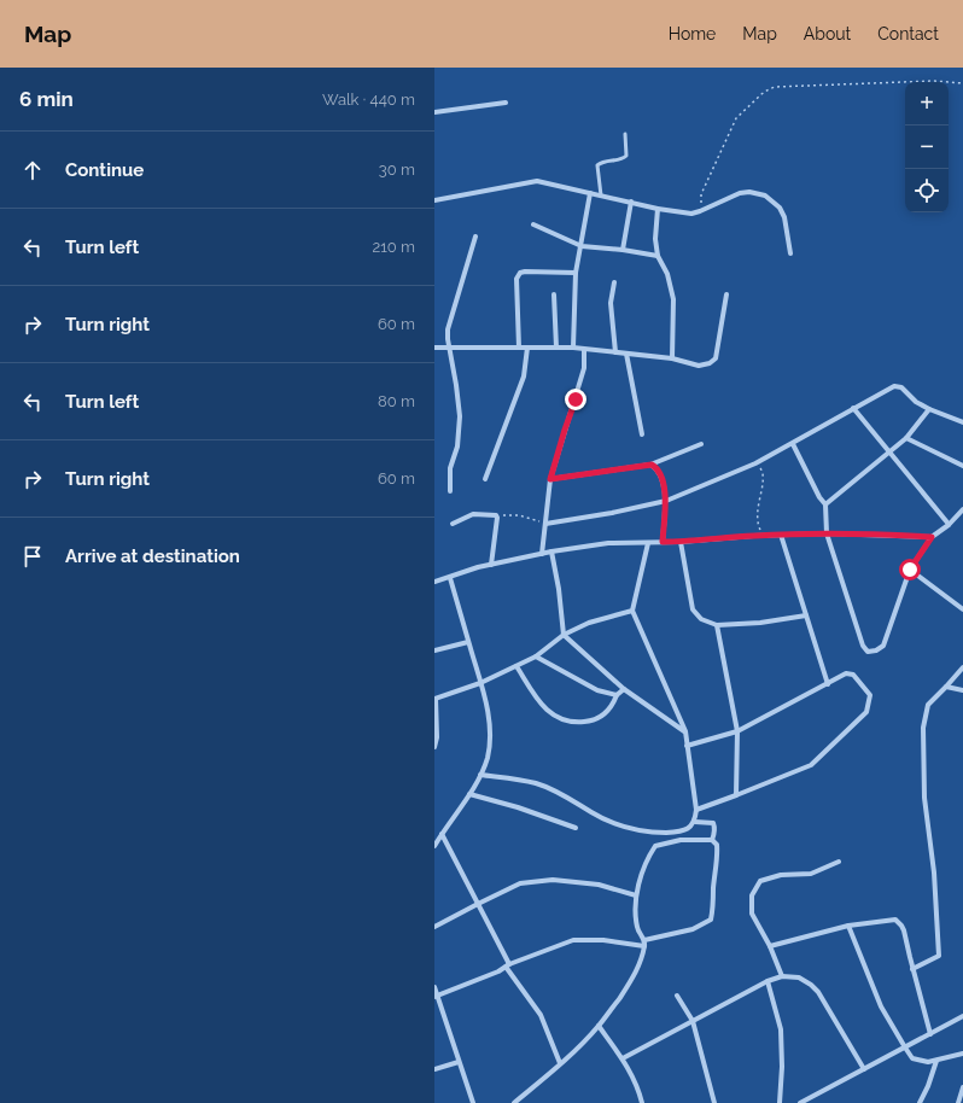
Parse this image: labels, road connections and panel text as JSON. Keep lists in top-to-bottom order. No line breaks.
{"page":{"header":"Map","nav":["Home","Map","About","Contact"],"heading":["6 min","Walk · 440 m"],"map_buttons":["+","−"],"list":[["Continue","30 m"],["Turn left","210 m"],["Turn right","60 m"],["Turn left","80 m"],["Turn right","60 m"],"Arrive at destination"]}}
